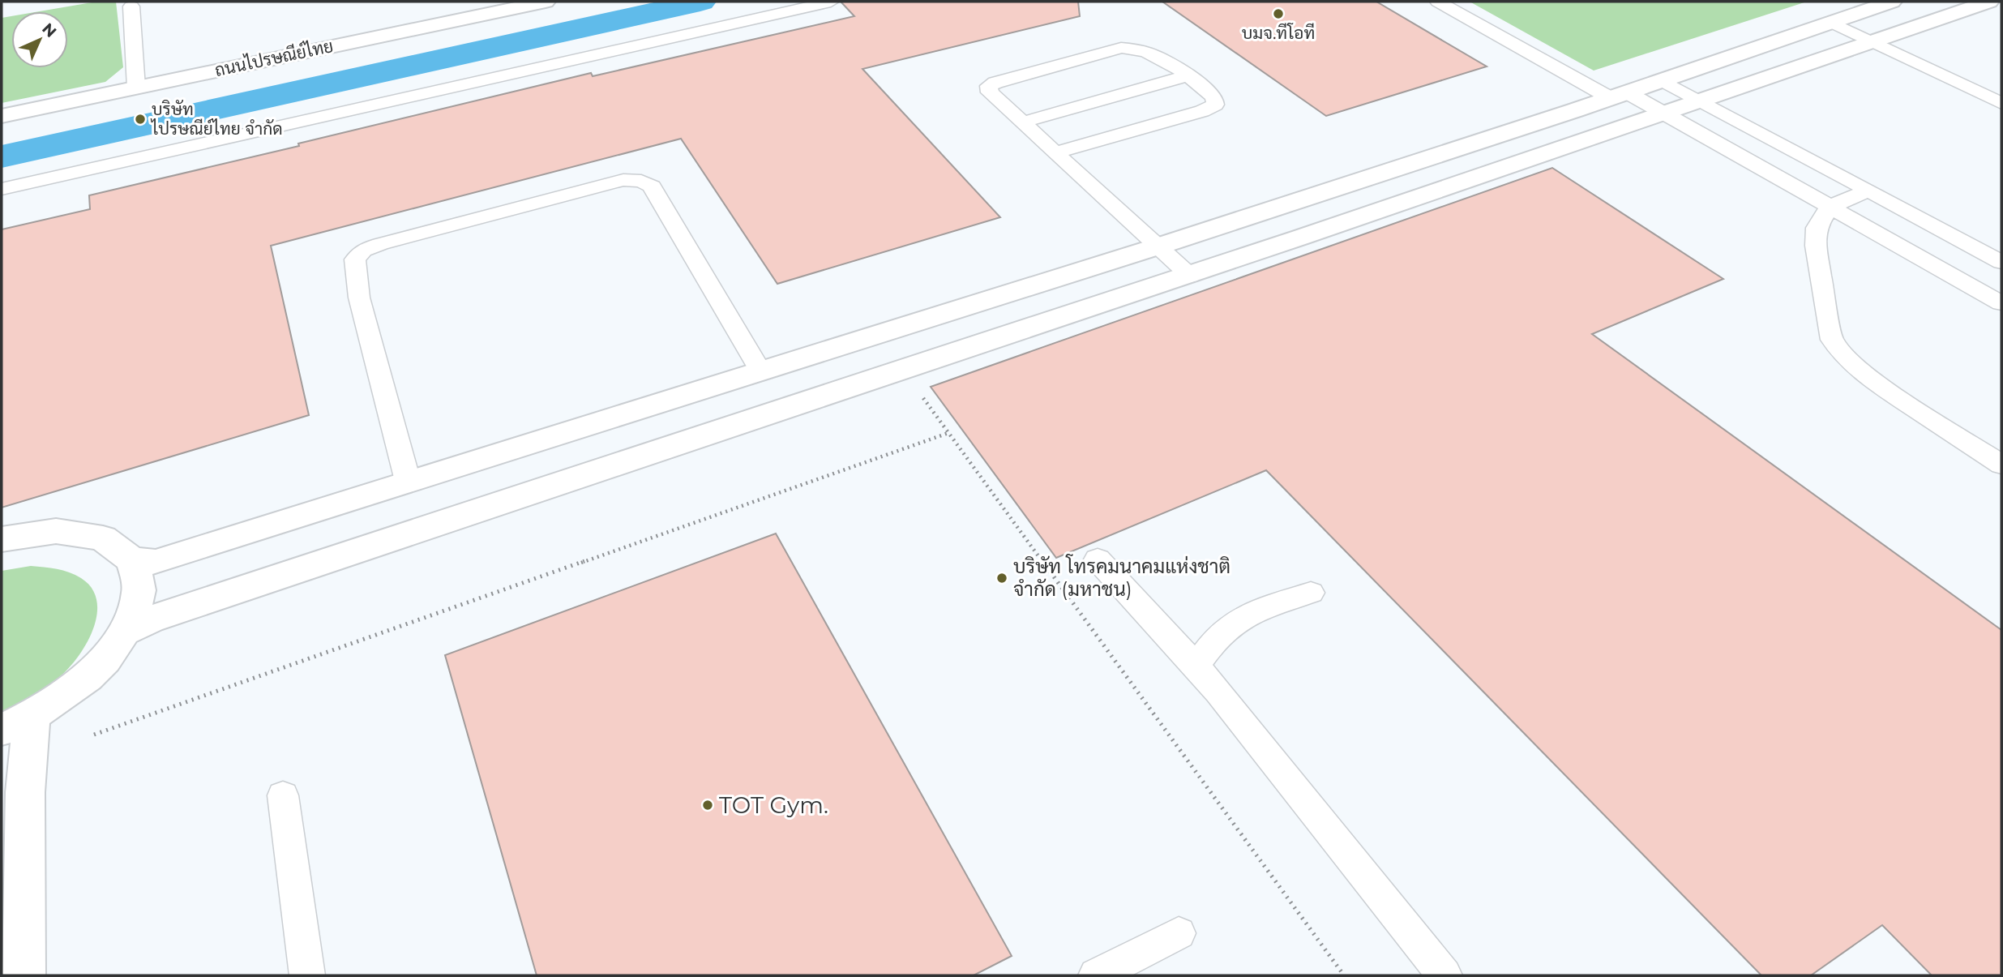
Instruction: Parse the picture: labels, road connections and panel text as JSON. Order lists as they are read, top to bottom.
{
  "streets": {
    "street": ["ถนนไปรษณีย์ไทย"]
  },
  "places": [
    "บมจ.ทีโอที",
    "บริษัท ไปรษณีย์ไทย จำกัด",
    "บริษัท โทรคมนาคมแห่งชาติ จำกัด (มหาชน)",
    "TOT Gym."
  ],
  "north": "top right"
}
